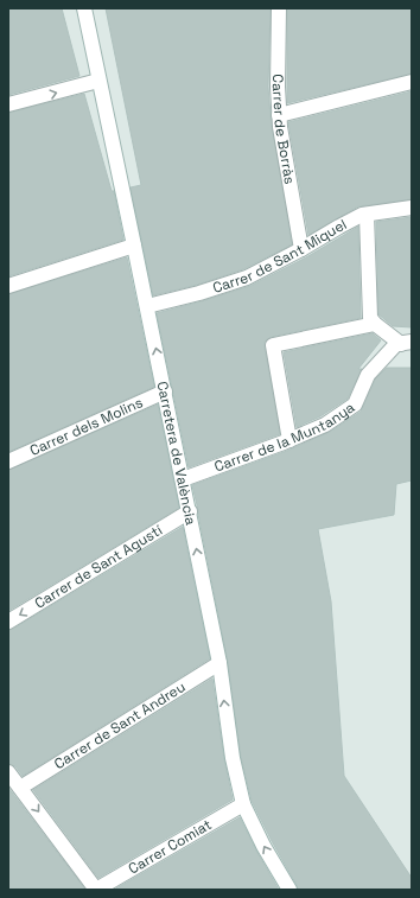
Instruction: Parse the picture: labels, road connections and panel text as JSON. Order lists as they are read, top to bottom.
{
  "streets": {
    "street": [
      "Carrer de Borràs",
      "Carrer de Sant Miquel",
      "Carrer dels Molins",
      "Carrer de la Muntanya",
      "Carretera de València",
      "Carrer de Sant Agustí",
      "Carrer de Sant Andreu",
      "Carrer Comiat"
    ]
  },
  "crossings": [
    ["Carrer de Borràs", "Carrer de Sant Miquel"],
    ["Carrer de Sant Miquel", "Carretera de València"],
    ["Carrer dels Molins", "Carretera de València"],
    ["Carrer de la Muntanya", "Carretera de València"],
    ["Carretera de València", "Carrer de Sant Agustí"],
    ["Carretera de València", "Carrer de Sant Andreu"],
    ["Carretera de València", "Carrer Comiat"]
  ],
  "one_way": ["Carretera de València", "Carrer de Sant Agustí"]
}
